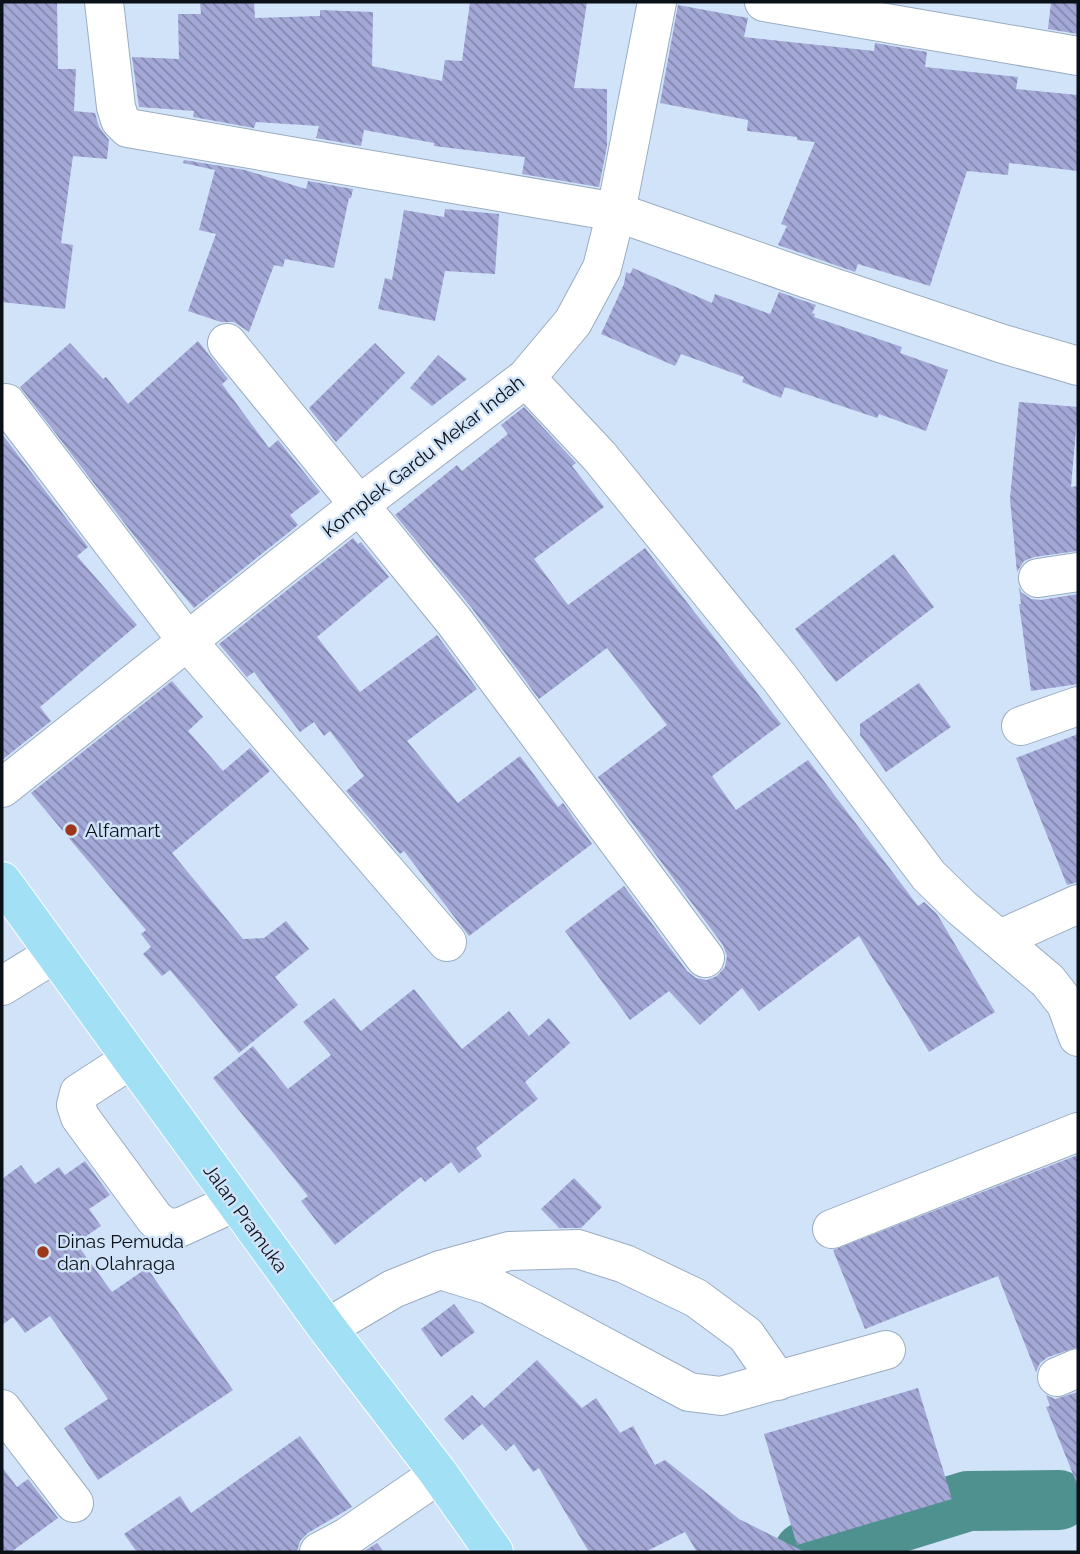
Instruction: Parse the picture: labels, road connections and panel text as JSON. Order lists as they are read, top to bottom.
{
  "streets": {
    "main road": ["Jalan Pramuka"],
    "street": ["Komplek Gardu Mekar Indah"]
  },
  "places": ["Alfamart", "Dinas Pemuda dan Olahraga"]
}
